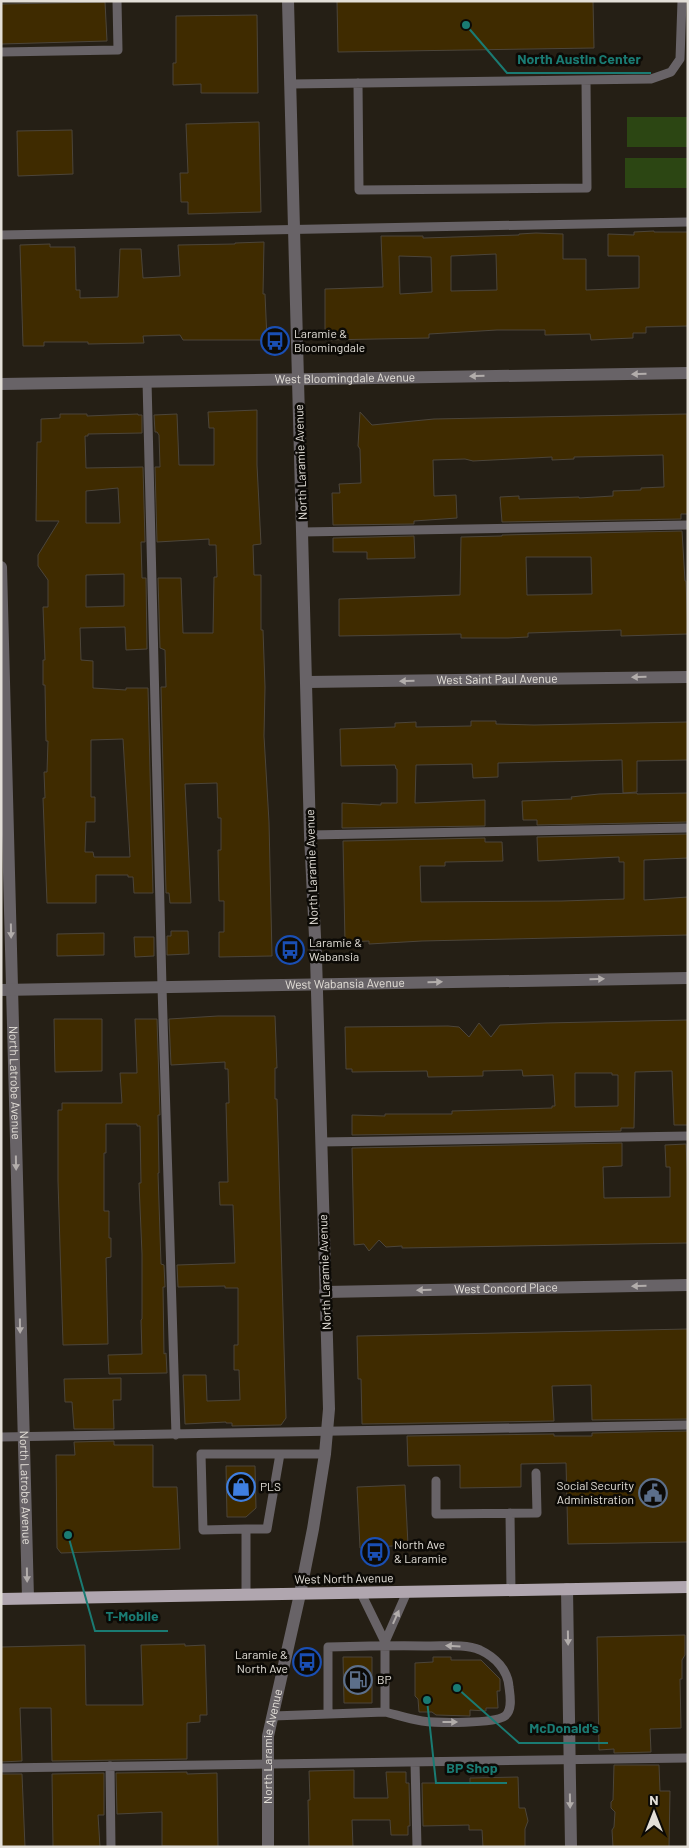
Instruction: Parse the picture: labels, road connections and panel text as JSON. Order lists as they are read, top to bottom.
{
  "streets": {
    "main road": ["West North Avenue"],
    "street": [
      "West Bloomingdale Avenue",
      "North Laramie Avenue",
      "West Saint Paul Avenue",
      "West Wabansia Avenue",
      "North Latrobe Avenue",
      "West Concord Place"
    ]
  },
  "crossings": [
    ["West Bloomingdale Avenue", "North Laramie Avenue"],
    ["North Laramie Avenue", "West Saint Paul Avenue"],
    ["North Laramie Avenue", "West Wabansia Avenue"],
    ["North Laramie Avenue", "West Concord Place"],
    ["North Laramie Avenue", "West North Avenue"],
    ["West Wabansia Avenue", "North Latrobe Avenue"],
    ["North Latrobe Avenue", "West North Avenue"]
  ],
  "one_way": [
    "West Bloomingdale Avenue",
    "West Saint Paul Avenue",
    "West Wabansia Avenue",
    "North Latrobe Avenue",
    "West Concord Place"
  ],
  "places": {
    "other": [
      "North Austin Center",
      "T-Mobile",
      "McDonald's",
      "BP Shop"
    ],
    "bus stop": [
      "Laramie & Bloomingdale",
      "Laramie & Wabansia",
      "North Ave & Laramie",
      "Laramie & North Ave"
    ],
    "shop": ["PLS"],
    "public building": ["Social Security Administration"],
    "fuel station": ["BP"]
  },
  "north": "top"
}
